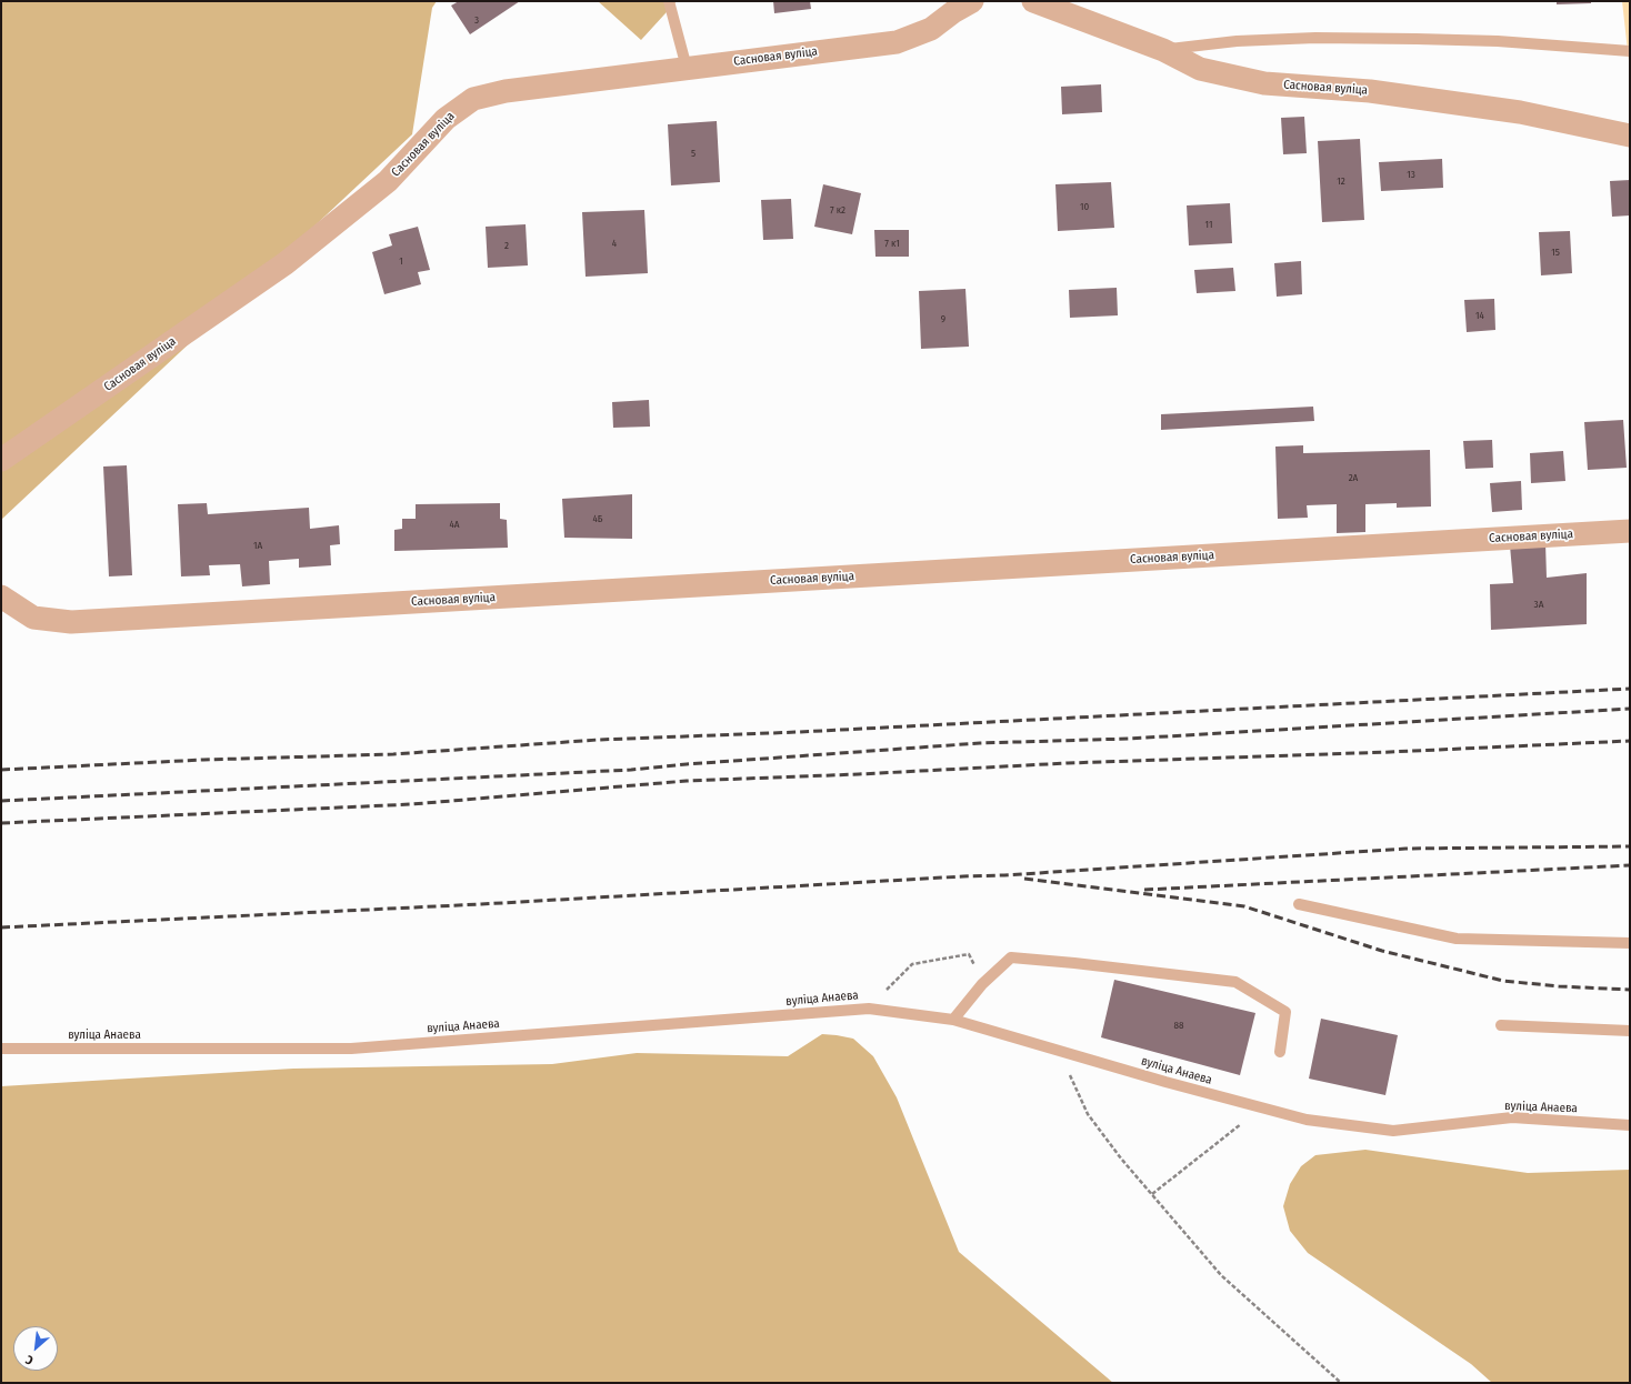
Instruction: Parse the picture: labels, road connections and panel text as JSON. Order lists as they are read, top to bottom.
{
  "streets": {
    "street": ["Сасновая вуліца"],
    "lane": ["вуліца Анаева"]
  },
  "house_numbers": [
    "3",
    "5",
    "13",
    "12",
    "10",
    "7 к2",
    "11",
    "4",
    "7 к1",
    "2",
    "15",
    "1",
    "14",
    "9",
    "2А",
    "4Б",
    "4А",
    "1А",
    "3А",
    "88"
  ],
  "north": "bottom left"
}
